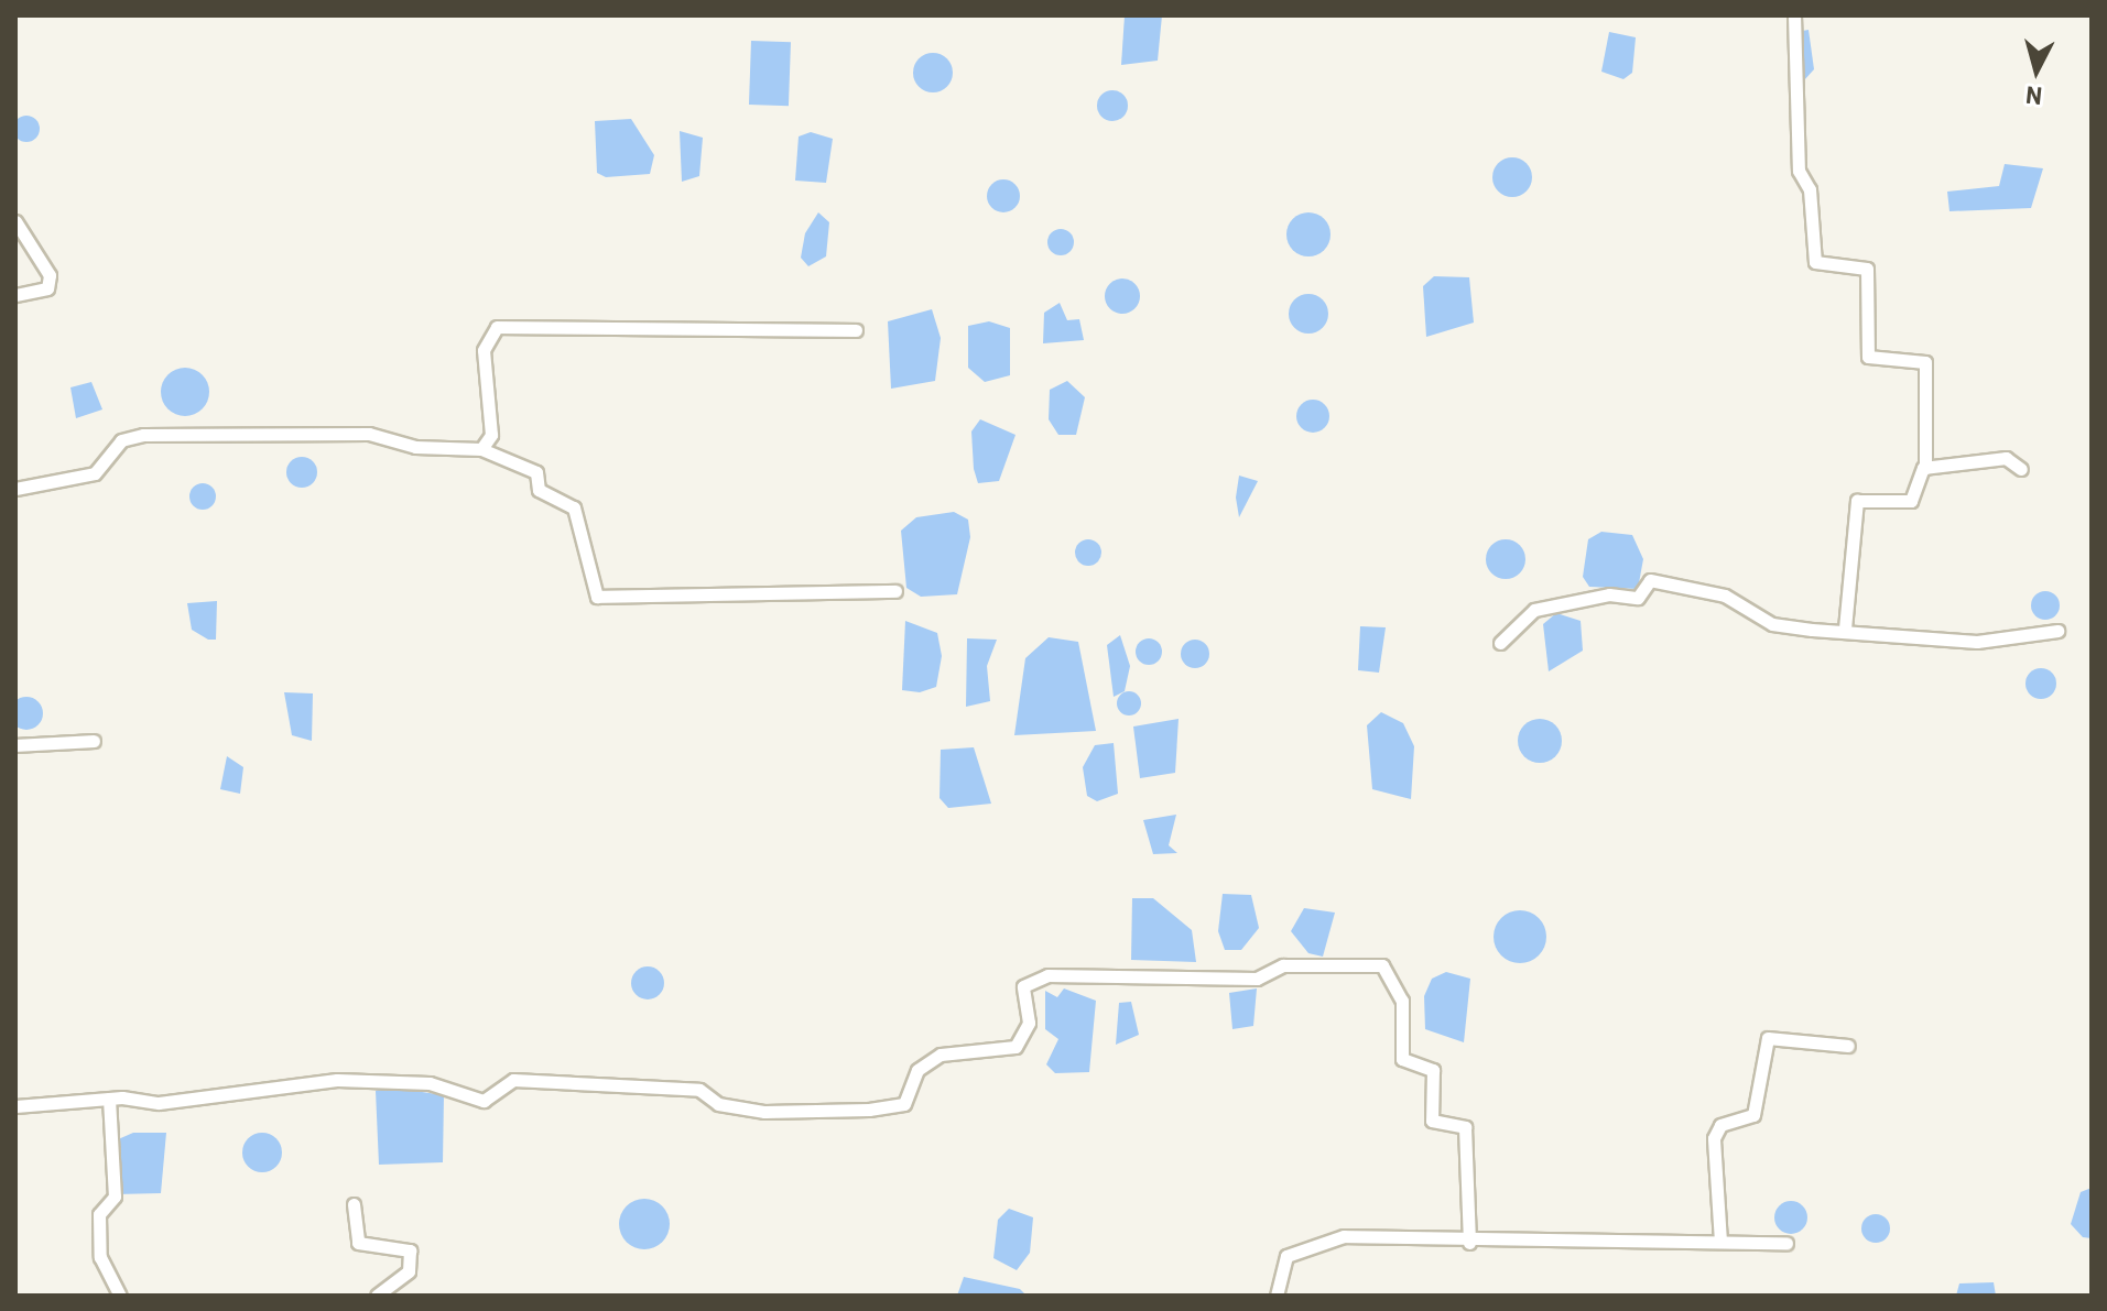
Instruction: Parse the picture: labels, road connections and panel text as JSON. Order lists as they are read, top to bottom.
{
  "north": "bottom"
}
